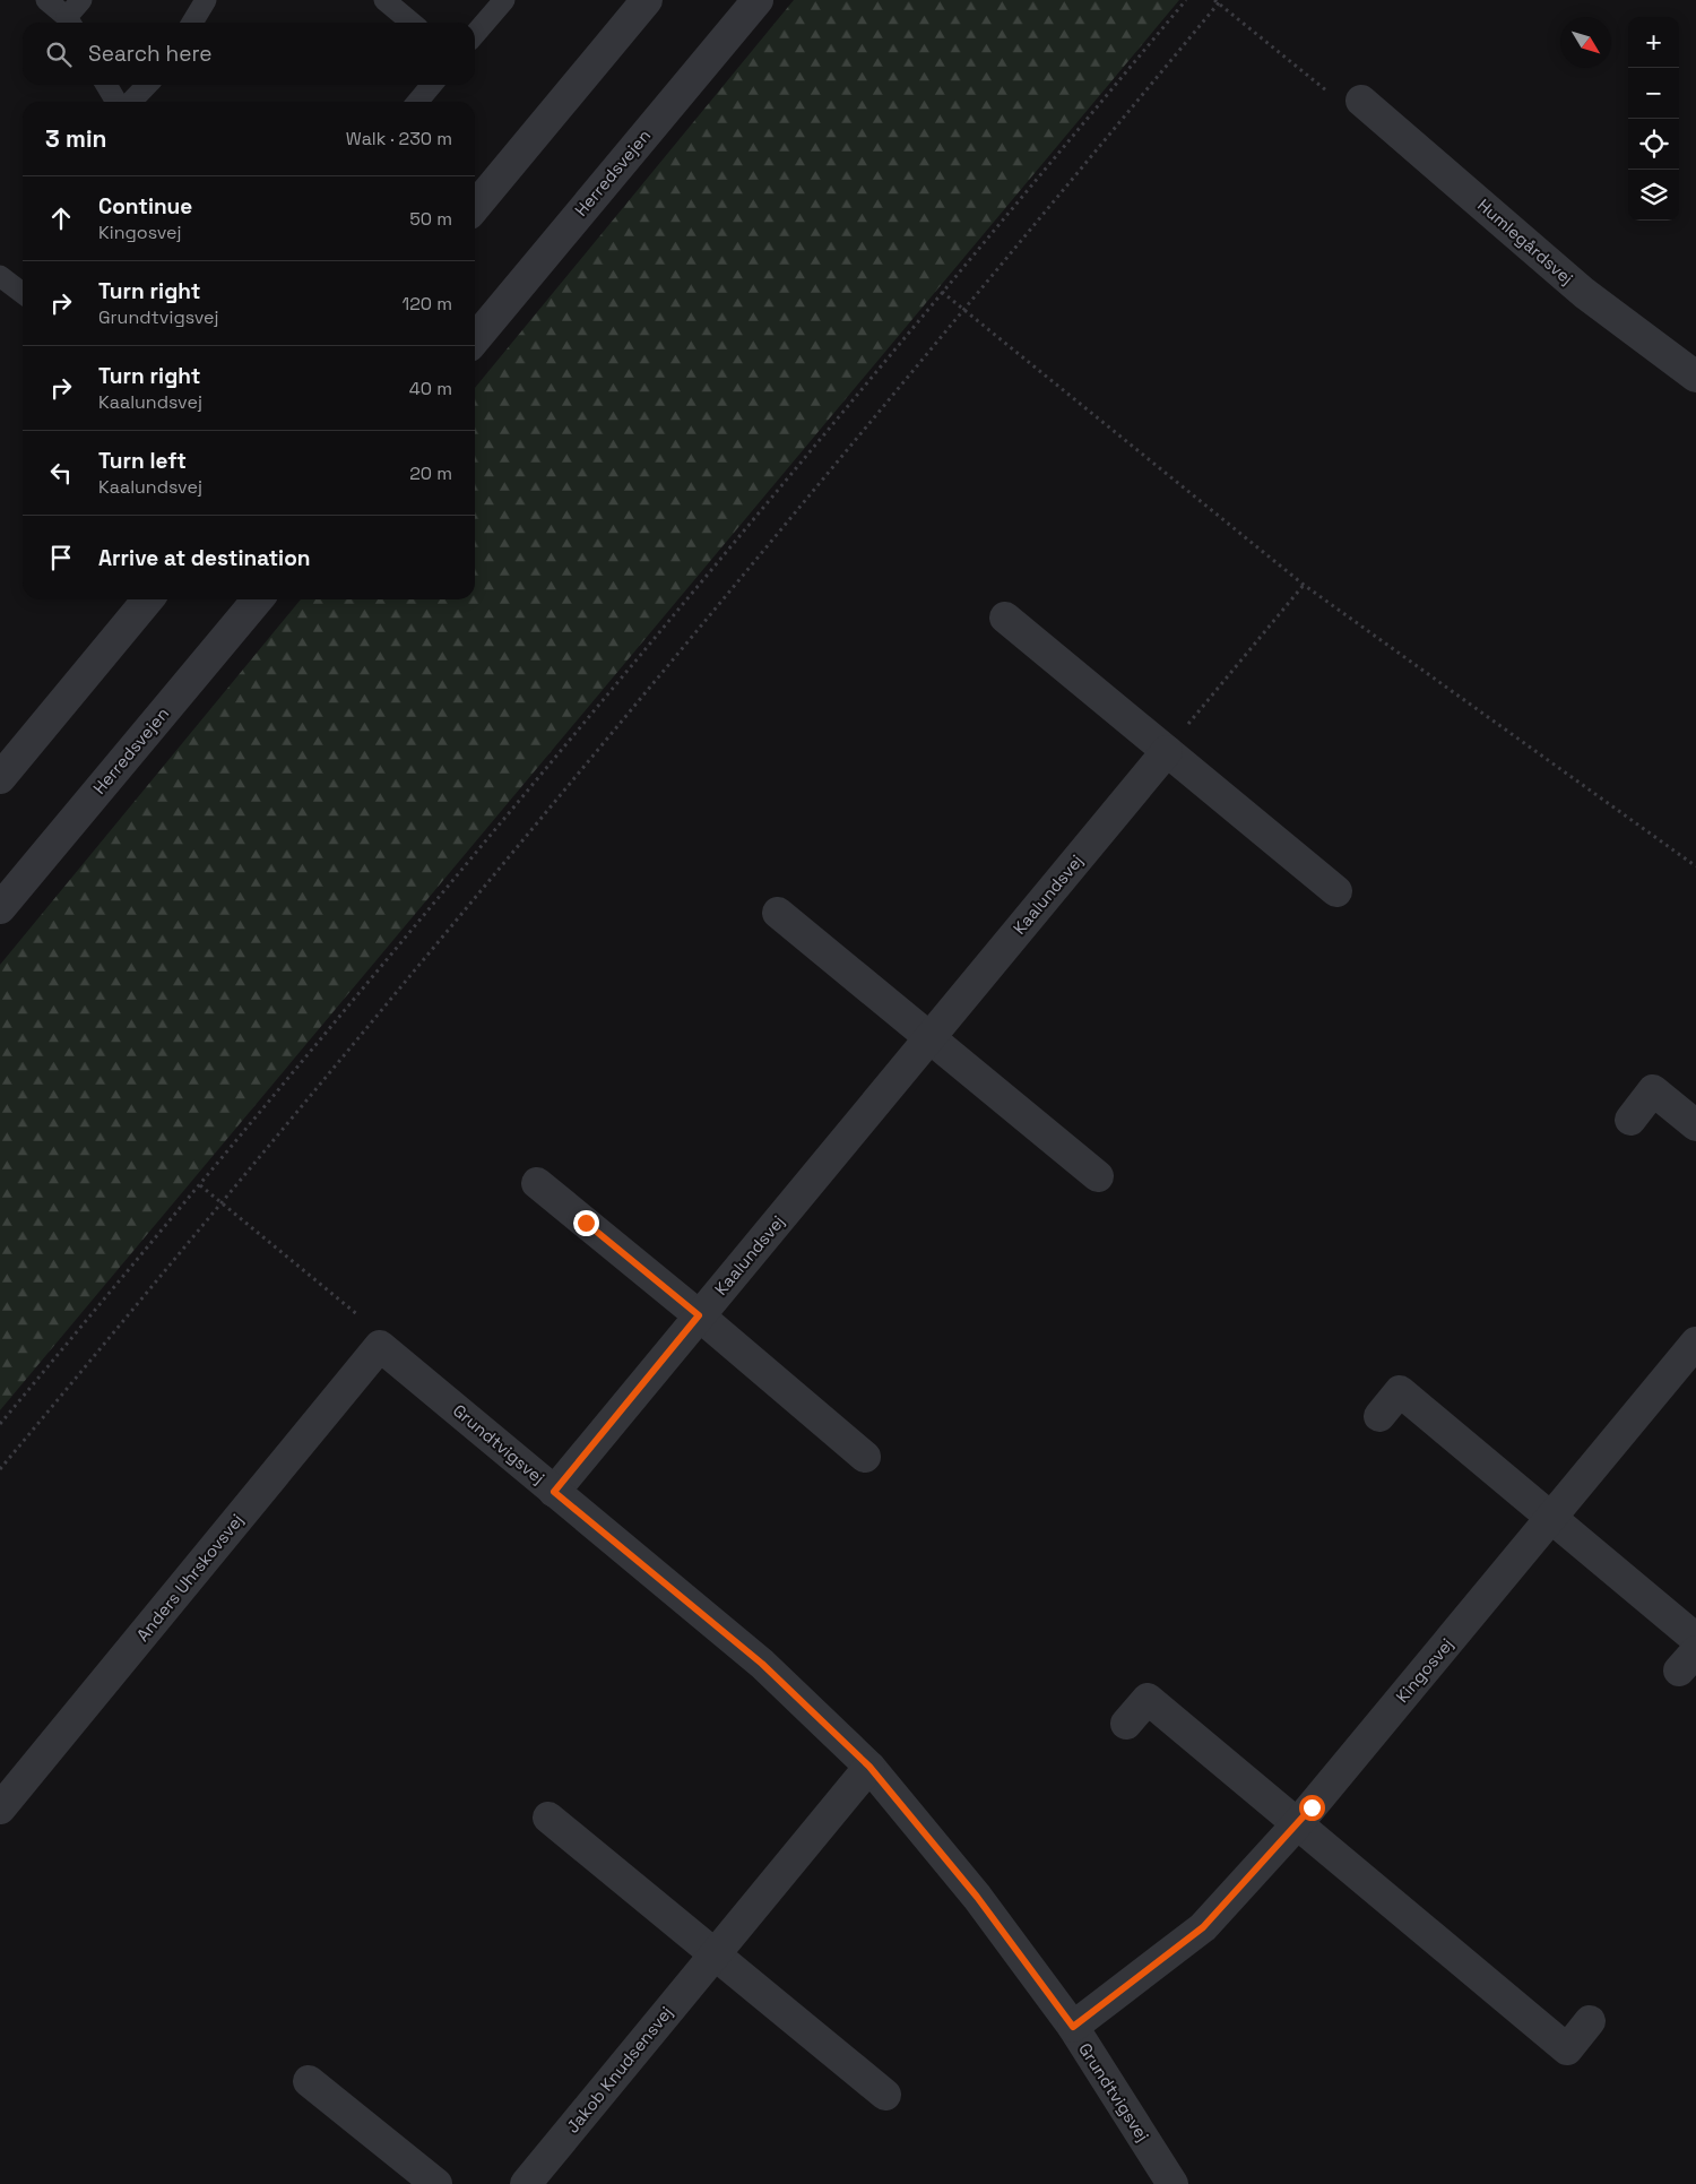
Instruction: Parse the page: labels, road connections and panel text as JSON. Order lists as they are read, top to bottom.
{
  "streets": {
    "street": [
      "Herredsvejen",
      "Humlegårdsvej",
      "Kaalundsvej",
      "Grundtvigsvej",
      "Anders Uhrskovsvej",
      "Kingosvej",
      "Jakob Knudsensvej"
    ]
  },
  "crossings": [
    ["Kaalundsvej", "Grundtvigsvej"],
    ["Grundtvigsvej", "Anders Uhrskovsvej"],
    ["Grundtvigsvej", "Kingosvej"],
    ["Grundtvigsvej", "Jakob Knudsensvej"]
  ],
  "north": "bottom right",
  "page": {
    "map_buttons": ["+", "−"],
    "search": "Search here",
    "heading": ["3 min", "Walk · 230 m"],
    "list": [
      ["Continue", "Kingosvej", "50 m"],
      ["Turn right", "Grundtvigsvej", "120 m"],
      ["Turn right", "Kaalundsvej", "40 m"],
      ["Turn left", "Kaalundsvej", "20 m"],
      "Arrive at destination"
    ]
  }
}
